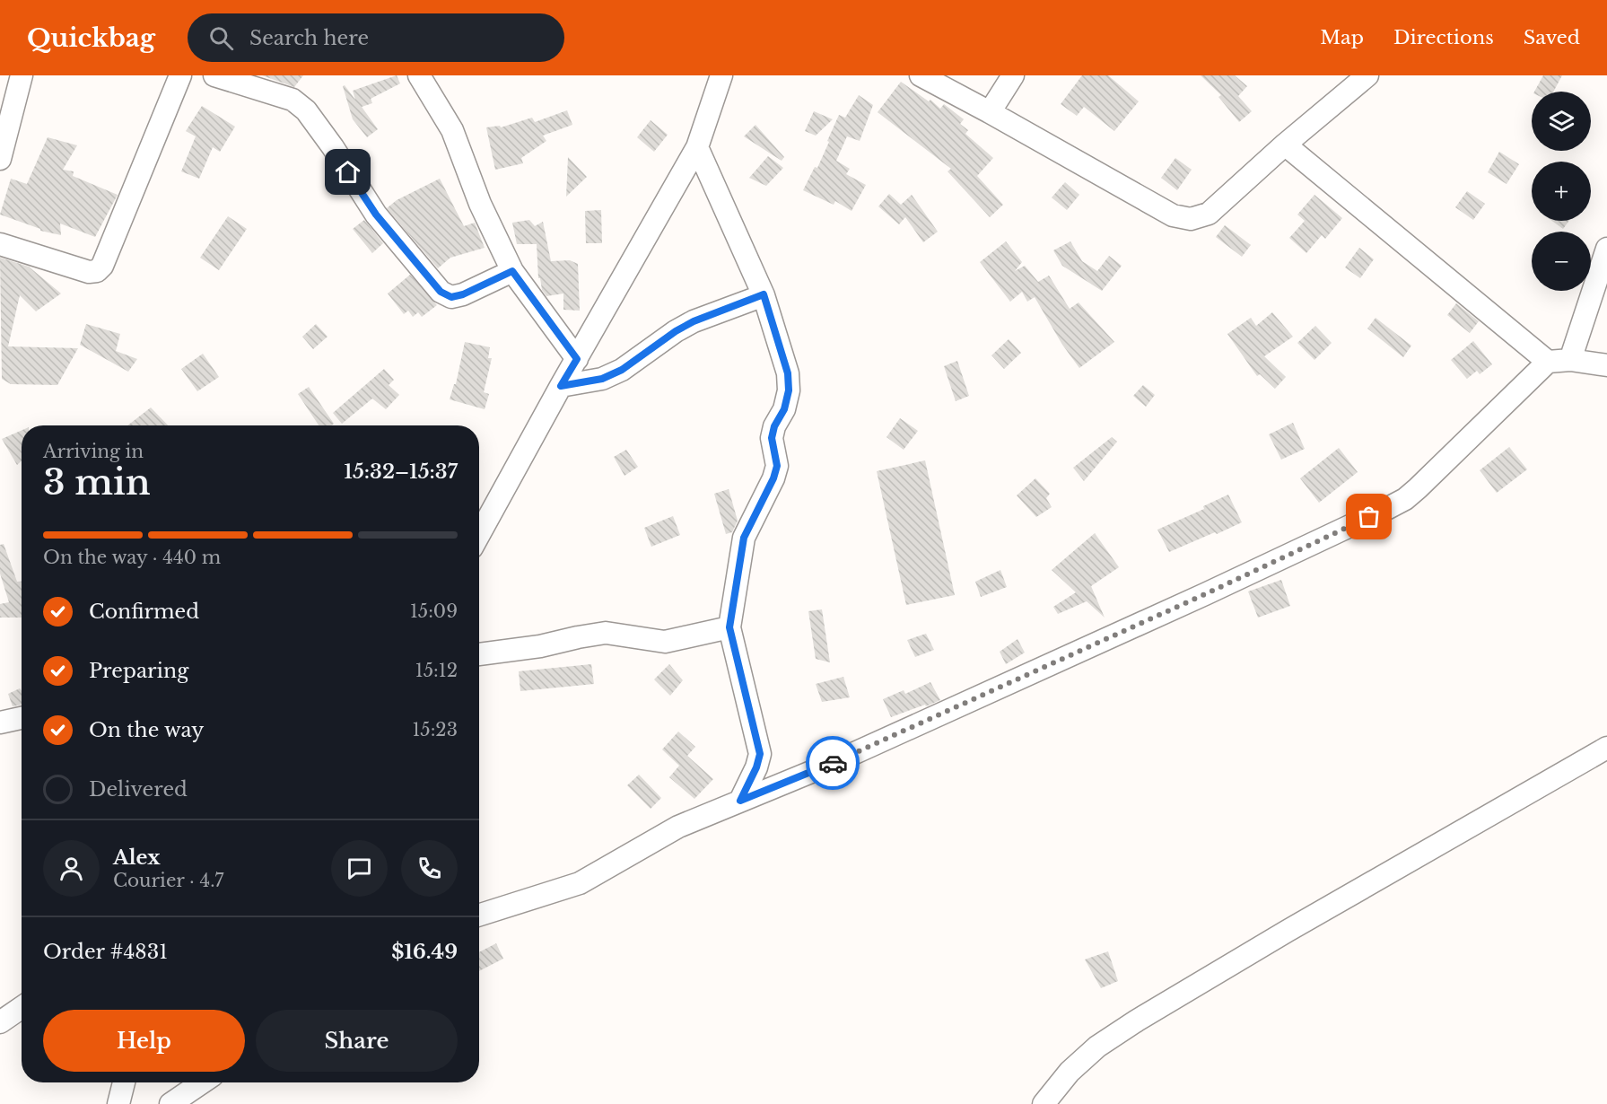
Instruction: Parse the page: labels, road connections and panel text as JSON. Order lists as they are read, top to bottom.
{
  "page": {
    "header": "Quickbag",
    "search": "Search here",
    "nav": ["Map", "Directions", "Saved"],
    "map_buttons": ["+", "−"],
    "heading": ["3 min", "Arriving in", "15:32–15:37"],
    "panel": [
      "Alex",
      "Courier · 4.7",
      "Order #4831",
      "$16.49"
    ],
    "bar": "On the way · 440 m",
    "list": [
      ["Confirmed", "15:09"],
      ["Preparing", "15:12"],
      ["On the way", "15:23"],
      "Delivered"
    ],
    "buttons": ["Help", "Share"]
  }
}
